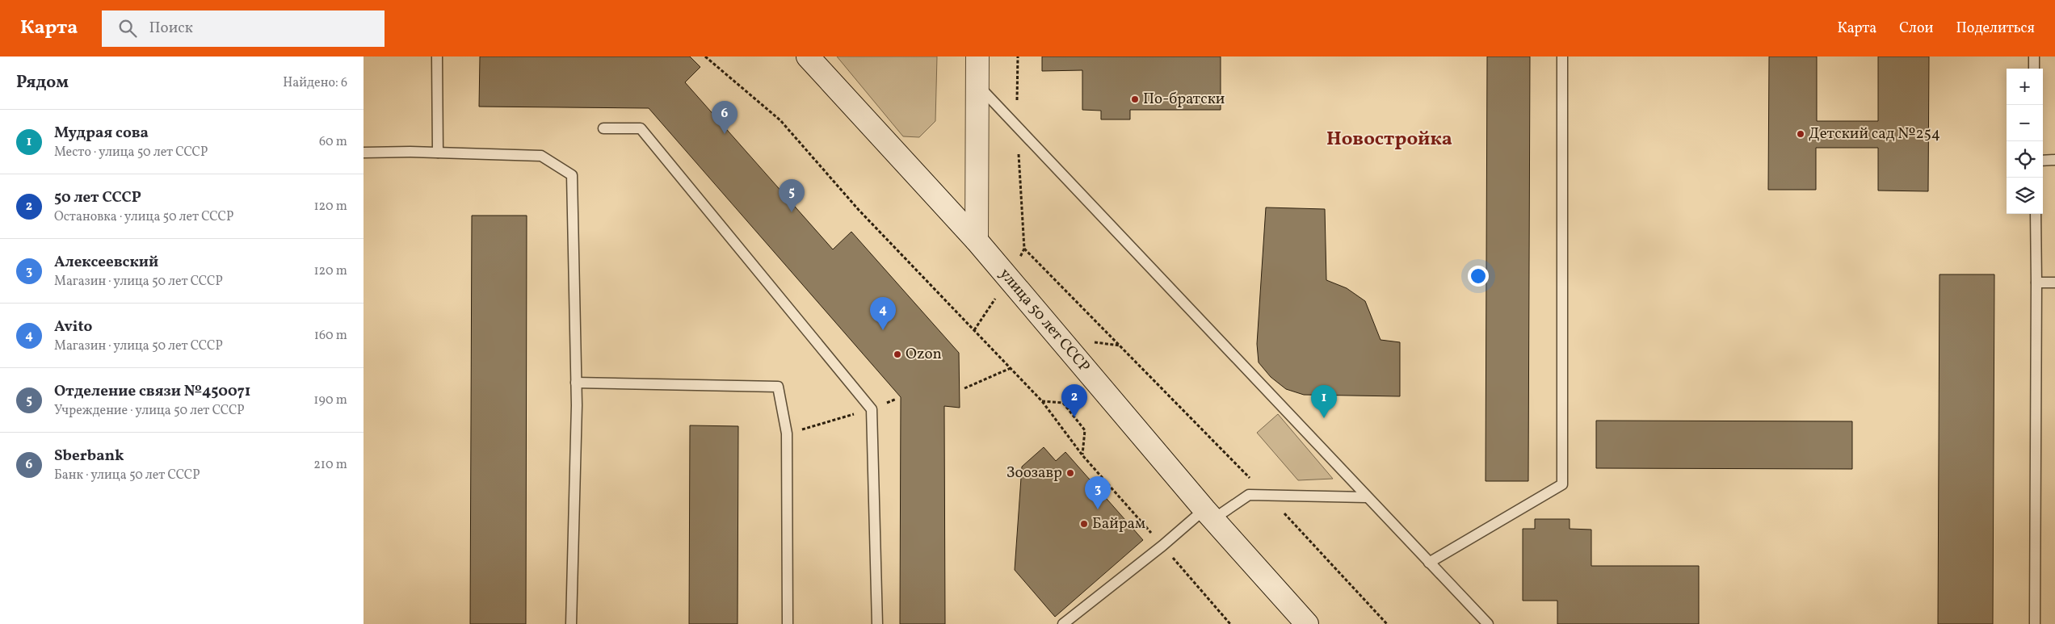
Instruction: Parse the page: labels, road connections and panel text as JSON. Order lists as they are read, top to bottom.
{
  "streets": {
    "main road": ["улица 50 лет СССР"]
  },
  "districts": ["Новостройка"],
  "places": [
    "По-братски",
    "Детский сад №254",
    "Ozon",
    "Зоозавр",
    "Байрам"
  ],
  "page": {
    "header": "Карта",
    "search": "Поиск",
    "nav": ["Карта", "Слои", "Поделиться"],
    "heading": ["Рядом", "Найдено: 6"],
    "map_buttons": ["+", "−"],
    "pins": [
      "6",
      "5",
      "4",
      "2",
      "1",
      "3"
    ],
    "list": [
      {
        "mark": "1",
        "name": "Мудрая сова",
        "note": "Место · улица 50 лет СССР",
        "value": "60 m"
      },
      {
        "mark": "2",
        "name": "50 лет СССР",
        "note": "Остановка · улица 50 лет СССР",
        "value": "120 m"
      },
      {
        "mark": "3",
        "name": "Алексеевский",
        "note": "Магазин · улица 50 лет СССР",
        "value": "120 m"
      },
      {
        "mark": "4",
        "name": "Avito",
        "note": "Магазин · улица 50 лет СССР",
        "value": "160 m"
      },
      {
        "mark": "5",
        "name": "Отделение связи №450071",
        "note": "Учреждение · улица 50 лет СССР",
        "value": "190 m"
      },
      {
        "mark": "6",
        "name": "Sberbank",
        "note": "Банк · улица 50 лет СССР",
        "value": "210 m"
      }
    ]
  }
}
